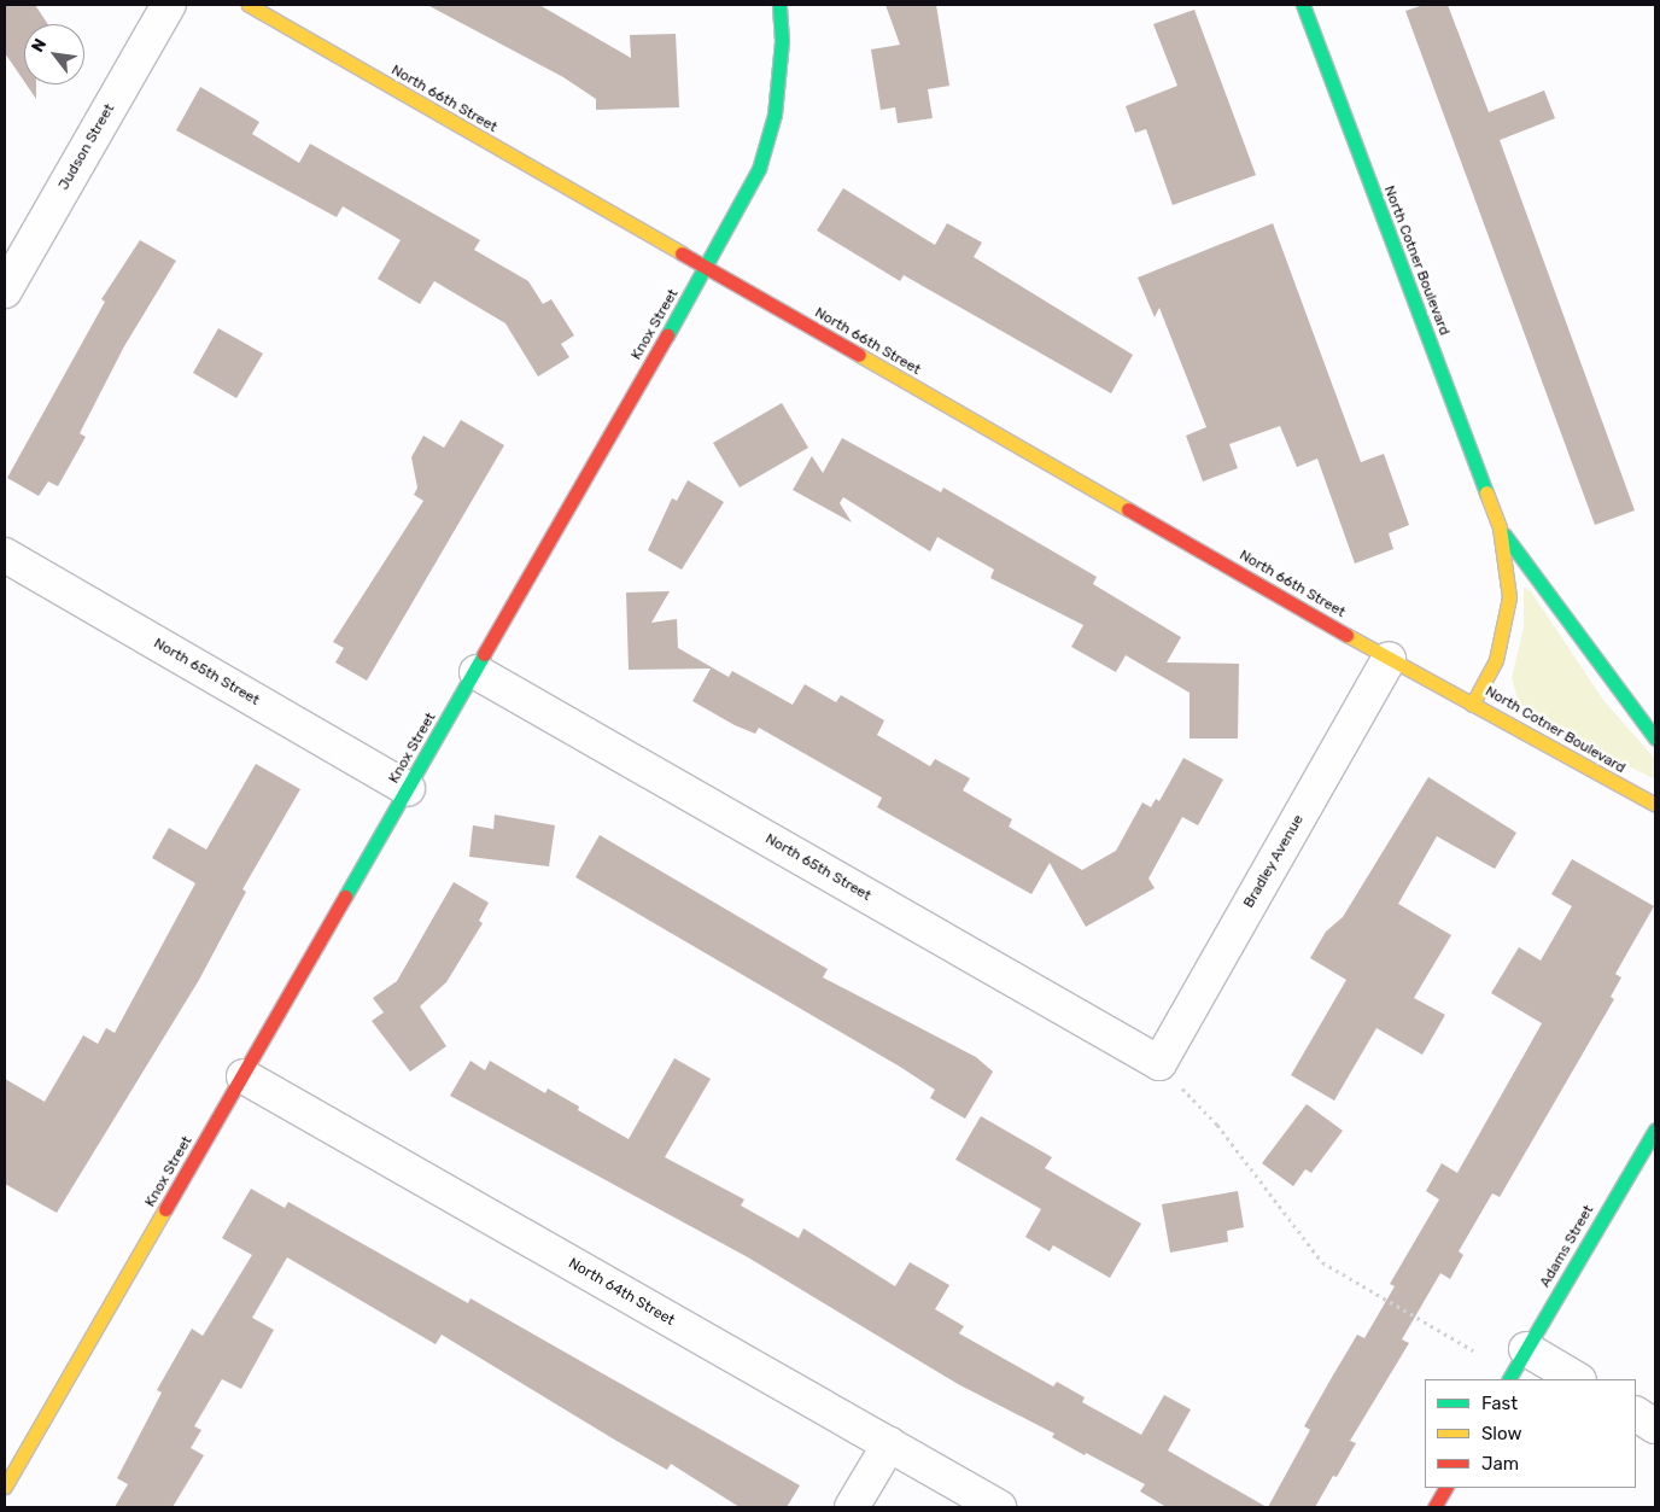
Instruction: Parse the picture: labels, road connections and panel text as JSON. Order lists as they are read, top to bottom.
{
  "streets": {
    "street": [
      "North 66th Street",
      "Judson Street",
      "North Cotner Boulevard",
      "Knox Street",
      "North 65th Street",
      "Bradley Avenue",
      "Adams Street",
      "North 64th Street"
    ]
  },
  "crossings": [
    ["North 66th Street", "North Cotner Boulevard"],
    ["North 66th Street", "Knox Street"],
    ["North 66th Street", "Bradley Avenue"],
    ["Knox Street", "North 65th Street"],
    ["Knox Street", "North 64th Street"],
    ["North 65th Street", "Bradley Avenue"]
  ],
  "legend": ["Fast", "Slow", "Jam"],
  "north": "top left"
}
